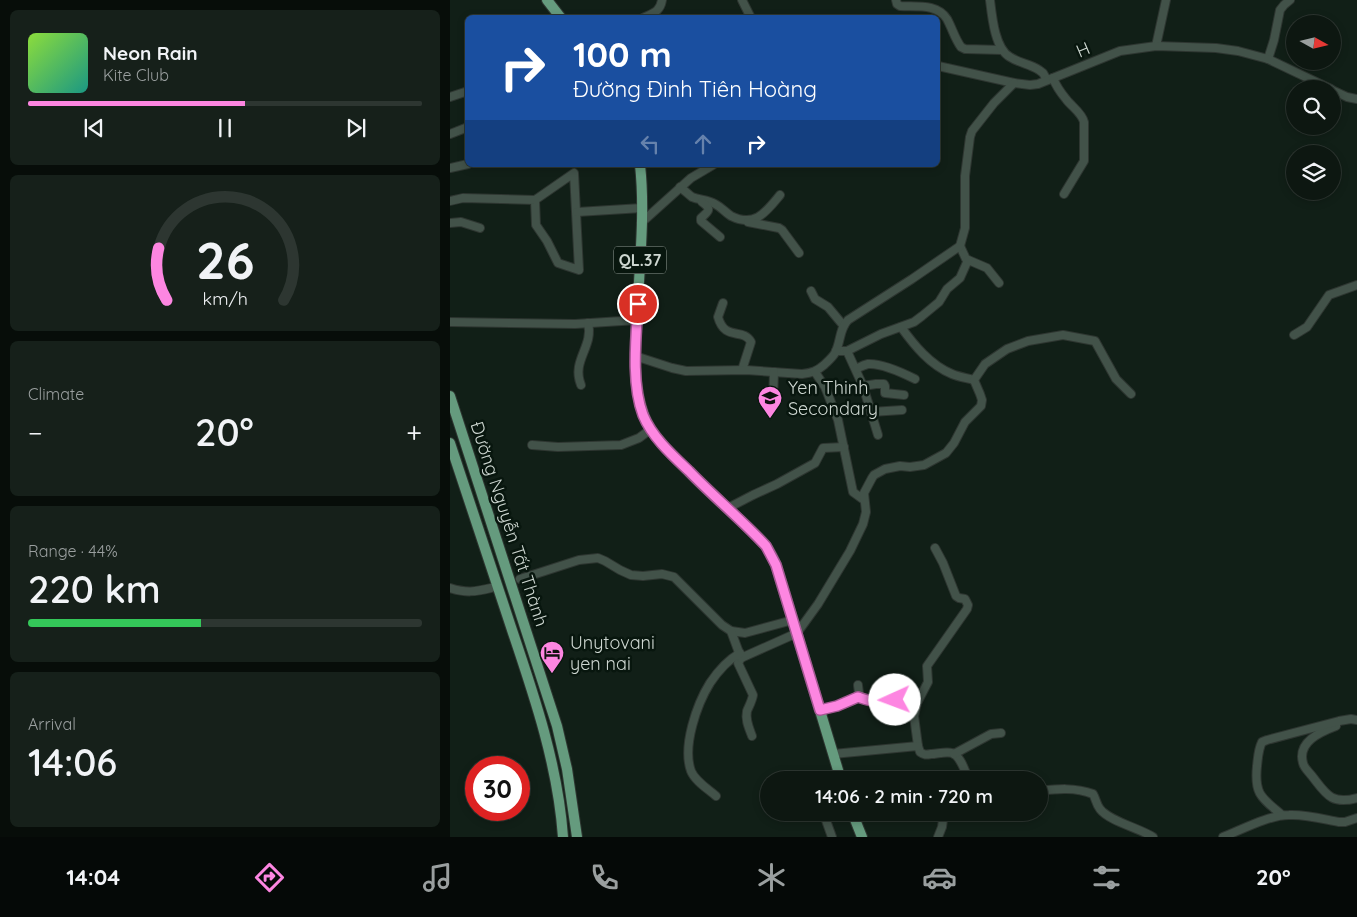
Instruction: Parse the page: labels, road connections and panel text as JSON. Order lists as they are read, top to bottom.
{
  "streets": {
    "main road": ["QL.37", "Đường Nguyễn Tất Thành"],
    "street": ["H"]
  },
  "places": {
    "school or university": ["Yen Thinh Secondary"],
    "hotel": ["Unytovani yen nai"]
  },
  "north": "right",
  "page": {
    "turn": ["100 m", "Đường Đinh Tiên Hoàng"],
    "song": ["Neon Rain", "Kite Club"],
    "tile": [
      "Climate",
      ["Range · 44%", "220 km"],
      ["Arrival", "14:06"]
    ],
    "heat": ["−", "20°", "+"],
    "limit": "30",
    "trip": "14:06 · 2 min · 720 m",
    "tabs": ["14:04", "20°"],
    "gauge": ["26", "km/h"]
  }
}
